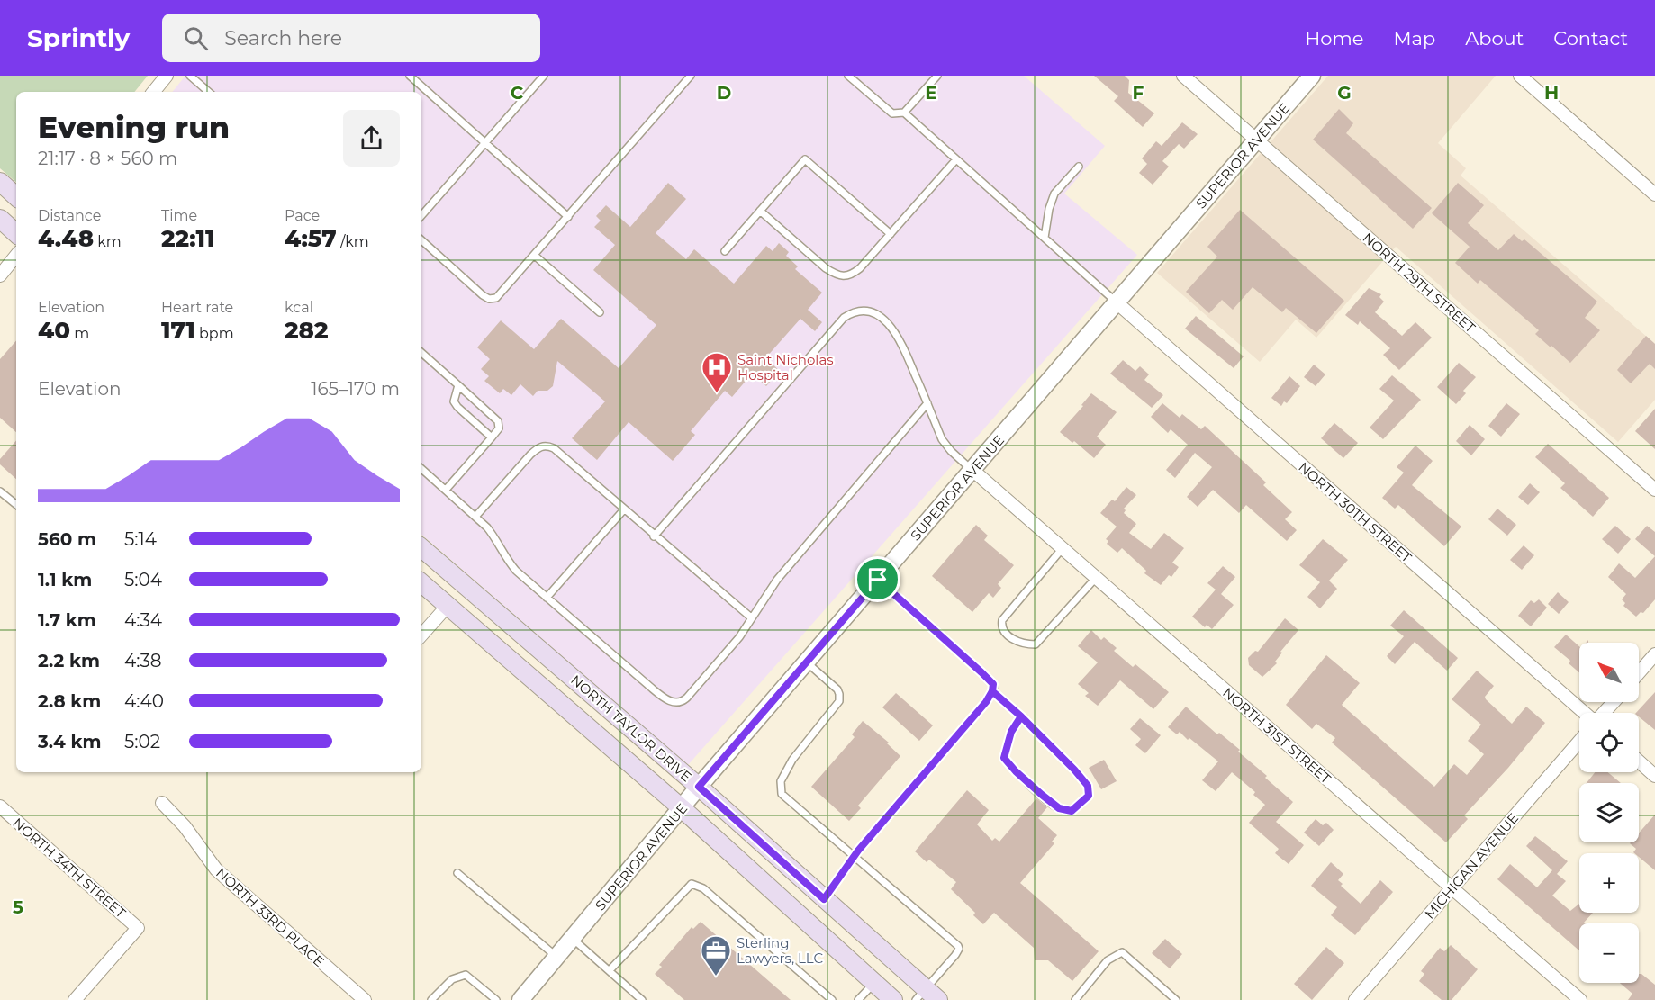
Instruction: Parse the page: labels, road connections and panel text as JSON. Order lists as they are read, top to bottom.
{
  "streets": {
    "main road": ["NORTH TAYLOR DRIVE"],
    "street": [
      "SUPERIOR AVENUE",
      "NORTH 29TH STREET",
      "NORTH 30TH STREET",
      "NORTH 31ST STREET",
      "MICHIGAN AVENUE",
      "NORTH 34TH STREET",
      "NORTH 33RD PLACE"
    ]
  },
  "crossings": [
    ["SUPERIOR AVENUE", "NORTH 29TH STREET"],
    ["SUPERIOR AVENUE", "NORTH 30TH STREET"],
    ["SUPERIOR AVENUE", "NORTH TAYLOR DRIVE"],
    ["SUPERIOR AVENUE", "NORTH 31ST STREET"],
    ["NORTH 31ST STREET", "MICHIGAN AVENUE"]
  ],
  "places": {
    "hospital": ["Saint Nicholas Hospital"],
    "office": ["Sterling Lawyers, LLC"]
  },
  "north": "top left",
  "page": {
    "header": "Sprintly",
    "search": "Search here",
    "nav": [
      "Home",
      "Map",
      "About",
      "Contact"
    ],
    "heading": ["Evening run", "21:17 · 8 × 560 m"],
    "stats": [
      ["Distance", "4.48 km"],
      ["Time", "22:11"],
      ["Pace", "4:57 /km"],
      ["Elevation", "40 m"],
      ["Heart rate", "171 bpm"],
      ["kcal", "282"]
    ],
    "chart": ["Elevation", "165–170 m"],
    "list": [
      {
        "name": "560 m",
        "note": "5:14"
      },
      {
        "name": "1.1 km",
        "note": "5:04"
      },
      {
        "name": "1.7 km",
        "note": "4:34"
      },
      {
        "name": "2.2 km",
        "note": "4:38"
      },
      {
        "name": "2.8 km",
        "note": "4:40"
      },
      {
        "name": "3.4 km",
        "note": "5:02"
      }
    ],
    "map_buttons": ["+", "−"]
  },
  "grid": {
    "columns": [
      "C",
      "D",
      "E",
      "F",
      "G",
      "H"
    ],
    "rows": ["5"]
  }
}
